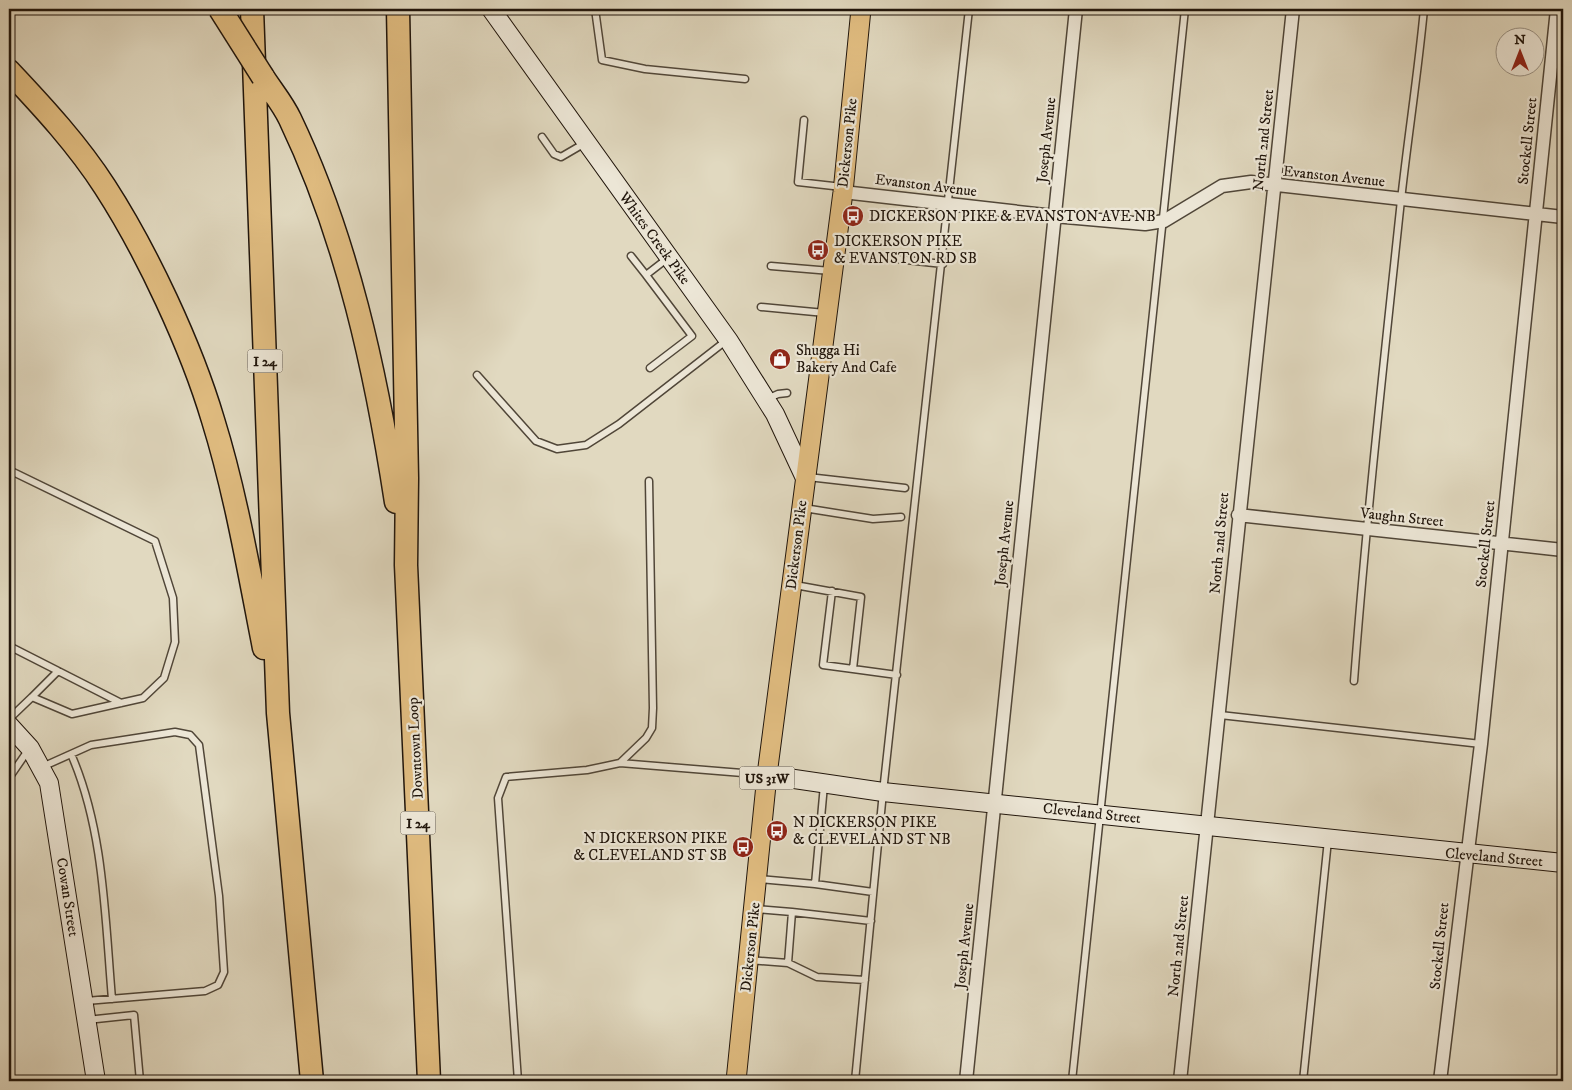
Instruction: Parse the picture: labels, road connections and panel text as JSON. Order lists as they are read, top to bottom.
{
  "streets": {
    "highway": ["I 24", "Downtown Loop"],
    "main road": ["Dickerson Pike", "US 31W"],
    "street": [
      "Joseph Avenue",
      "North 2nd Street",
      "Stockell Street",
      "Evanston Avenue",
      "Whites Creek Pike",
      "Vaughn Street",
      "Cleveland Street",
      "Cowan Street"
    ]
  },
  "crossings": [
    ["Joseph Avenue", "Evanston Avenue"],
    ["Joseph Avenue", "Cleveland Street"],
    ["North 2nd Street", "Evanston Avenue"],
    ["North 2nd Street", "Vaughn Street"],
    ["North 2nd Street", "Cleveland Street"],
    ["Stockell Street", "Evanston Avenue"],
    ["Stockell Street", "Vaughn Street"],
    ["Stockell Street", "Cleveland Street"],
    ["Dickerson Pike", "Evanston Avenue"],
    ["Dickerson Pike", "Whites Creek Pike"],
    ["Dickerson Pike", "Cleveland Street"],
    ["I 24", "Downtown Loop"]
  ],
  "places": {
    "bus stop": [
      "DICKERSON PIKE & EVANSTON AVE NB",
      "DICKERSON PIKE & EVANSTON RD SB",
      "N DICKERSON PIKE & CLEVELAND ST NB",
      "N DICKERSON PIKE & CLEVELAND ST SB"
    ],
    "shop": ["Shugga Hi Bakery And Cafe"]
  },
  "north": "top"
}
